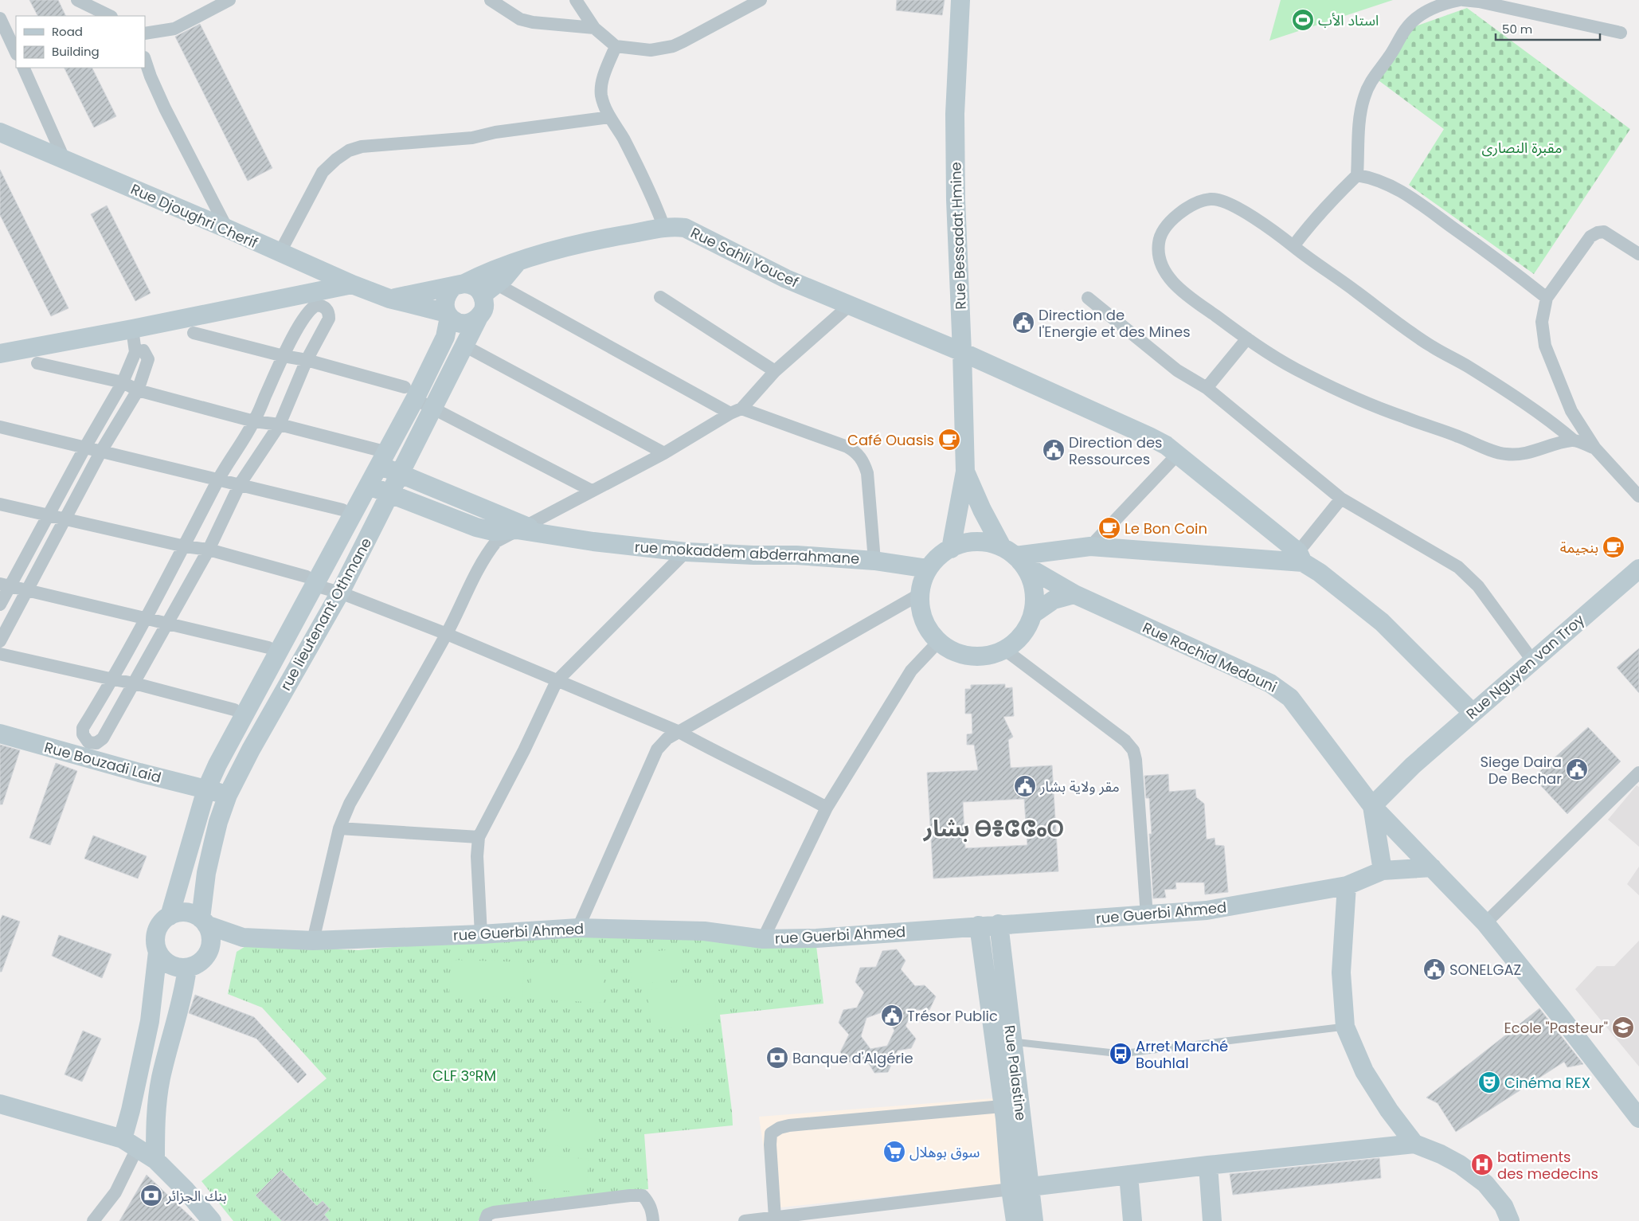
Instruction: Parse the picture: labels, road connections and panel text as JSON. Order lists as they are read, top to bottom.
{
  "streets": {
    "main road": [
      "Rue Djoughri Cherif",
      "Rue Bessadat Hmine",
      "Rue Sahli Youcef",
      "rue mokaddem abderrahmane",
      "rue lieutenant Othmane",
      "Rue Rachid Medouni",
      "Rue Nguyen van Troy",
      "Rue Bouzadi Laid",
      "rue Guerbi Ahmed",
      "Rue Palastine"
    ]
  },
  "crossings": [
    ["Rue Djoughri Cherif", "Rue Sahli Youcef"],
    ["Rue Djoughri Cherif", "rue lieutenant Othmane"],
    ["Rue Bessadat Hmine", "Rue Sahli Youcef"],
    ["Rue Bessadat Hmine", "rue mokaddem abderrahmane"],
    ["Rue Bessadat Hmine", "Rue Rachid Medouni"],
    ["Rue Sahli Youcef", "rue lieutenant Othmane"],
    ["Rue Sahli Youcef", "Rue Nguyen van Troy"],
    ["rue mokaddem abderrahmane", "rue lieutenant Othmane"],
    ["rue mokaddem abderrahmane", "Rue Rachid Medouni"],
    ["rue lieutenant Othmane", "Rue Bouzadi Laid"],
    ["Rue Rachid Medouni", "Rue Nguyen van Troy"],
    ["Rue Rachid Medouni", "rue Guerbi Ahmed"],
    ["rue Guerbi Ahmed", "Rue Palastine"]
  ],
  "districts": ["بشار ⴱⴻⵛⵛⴰⵔ"],
  "parks": ["مقبرة النصارى", "CLF 3°RM"],
  "places": {
    "sports": ["استاد الأب"],
    "public building": [
      "Direction de l'Energie et des Mines",
      "Direction des Ressources",
      "Siege Daira De Bechar",
      "مقر ولاية بشار",
      "SONELGAZ",
      "Trésor Public"
    ],
    "cafe": ["Café Ouasis", "Le Bon Coin", "بنجيمة"],
    "school or university": ["Ecole \"Pasteur\""],
    "bus stop": ["Arret Marché Bouhlal"],
    "bank": ["Banque d'Algérie", "بنك الجزائر"],
    "theatre": ["Cinéma REX"],
    "supermarket": ["سوق بوهلال"],
    "hospital": ["batiments des medecins"]
  },
  "legend": ["Road", "Building"],
  "scale_bar": "50 m"
}
